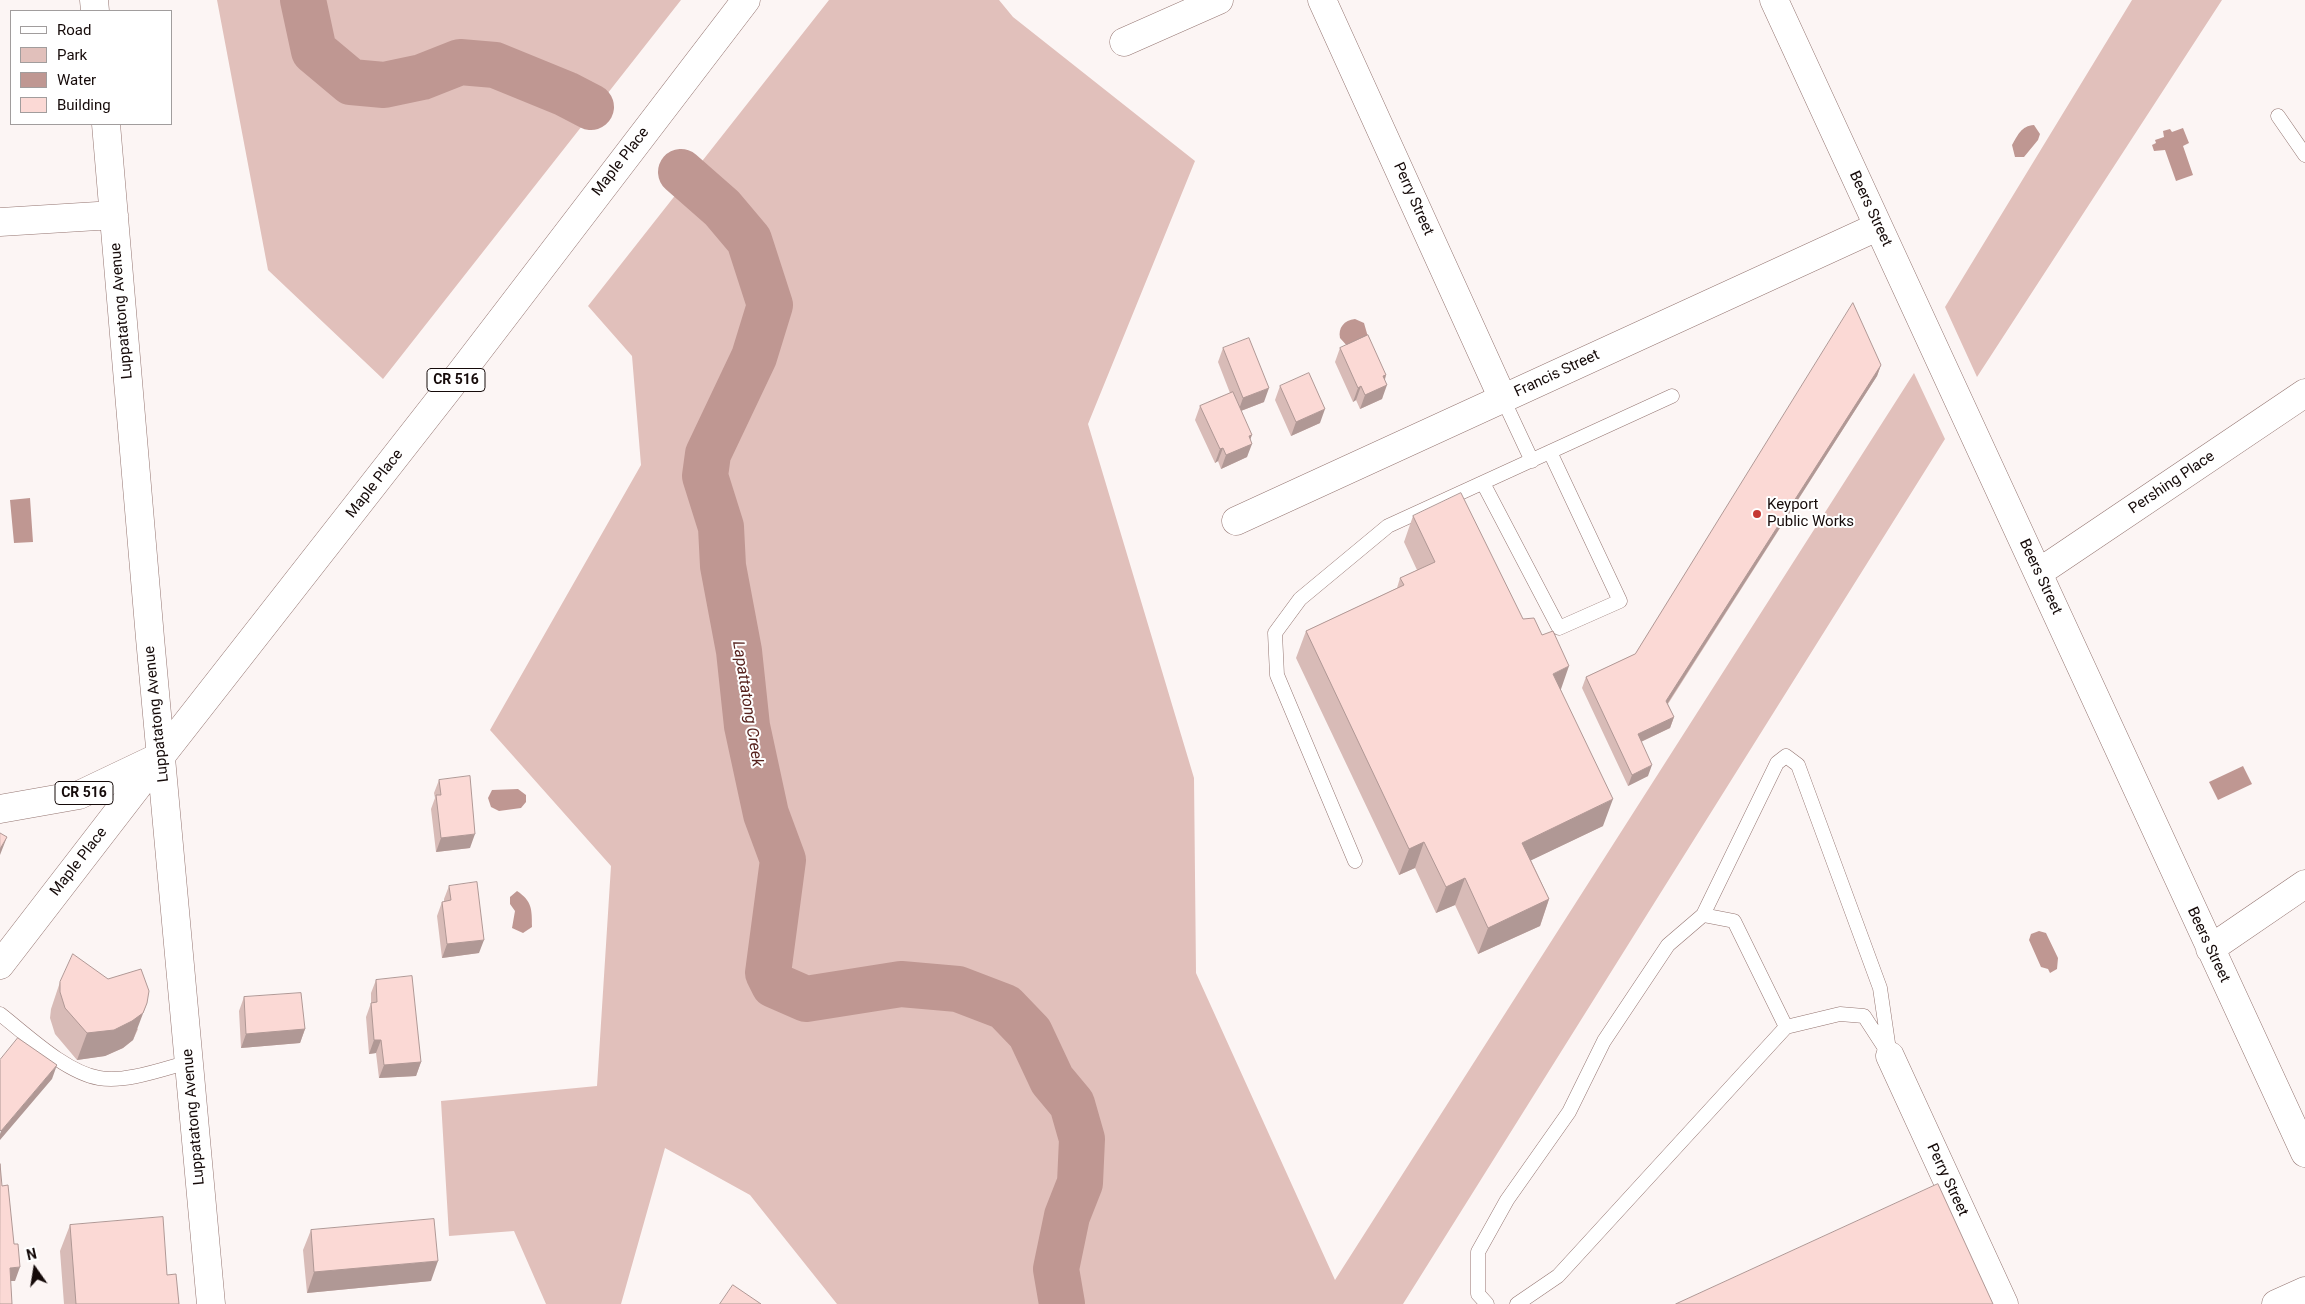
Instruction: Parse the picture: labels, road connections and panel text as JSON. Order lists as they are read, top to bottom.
{
  "streets": {
    "street": [
      "Maple Place",
      "Perry Street",
      "Beers Street",
      "Luppatatong Avenue",
      "Francis Street",
      "CR 516",
      "Pershing Place"
    ]
  },
  "crossings": [
    ["Maple Place", "Luppatatong Avenue"],
    ["Maple Place", "CR 516"],
    ["Perry Street", "Francis Street"],
    ["Beers Street", "Francis Street"],
    ["Beers Street", "Pershing Place"],
    ["Luppatatong Avenue", "CR 516"]
  ],
  "water": ["Lapattatong Creek"],
  "places": ["Keyport Public Works"],
  "legend": [
    "Road",
    "Park",
    "Water",
    "Building"
  ],
  "north": "top"
}
